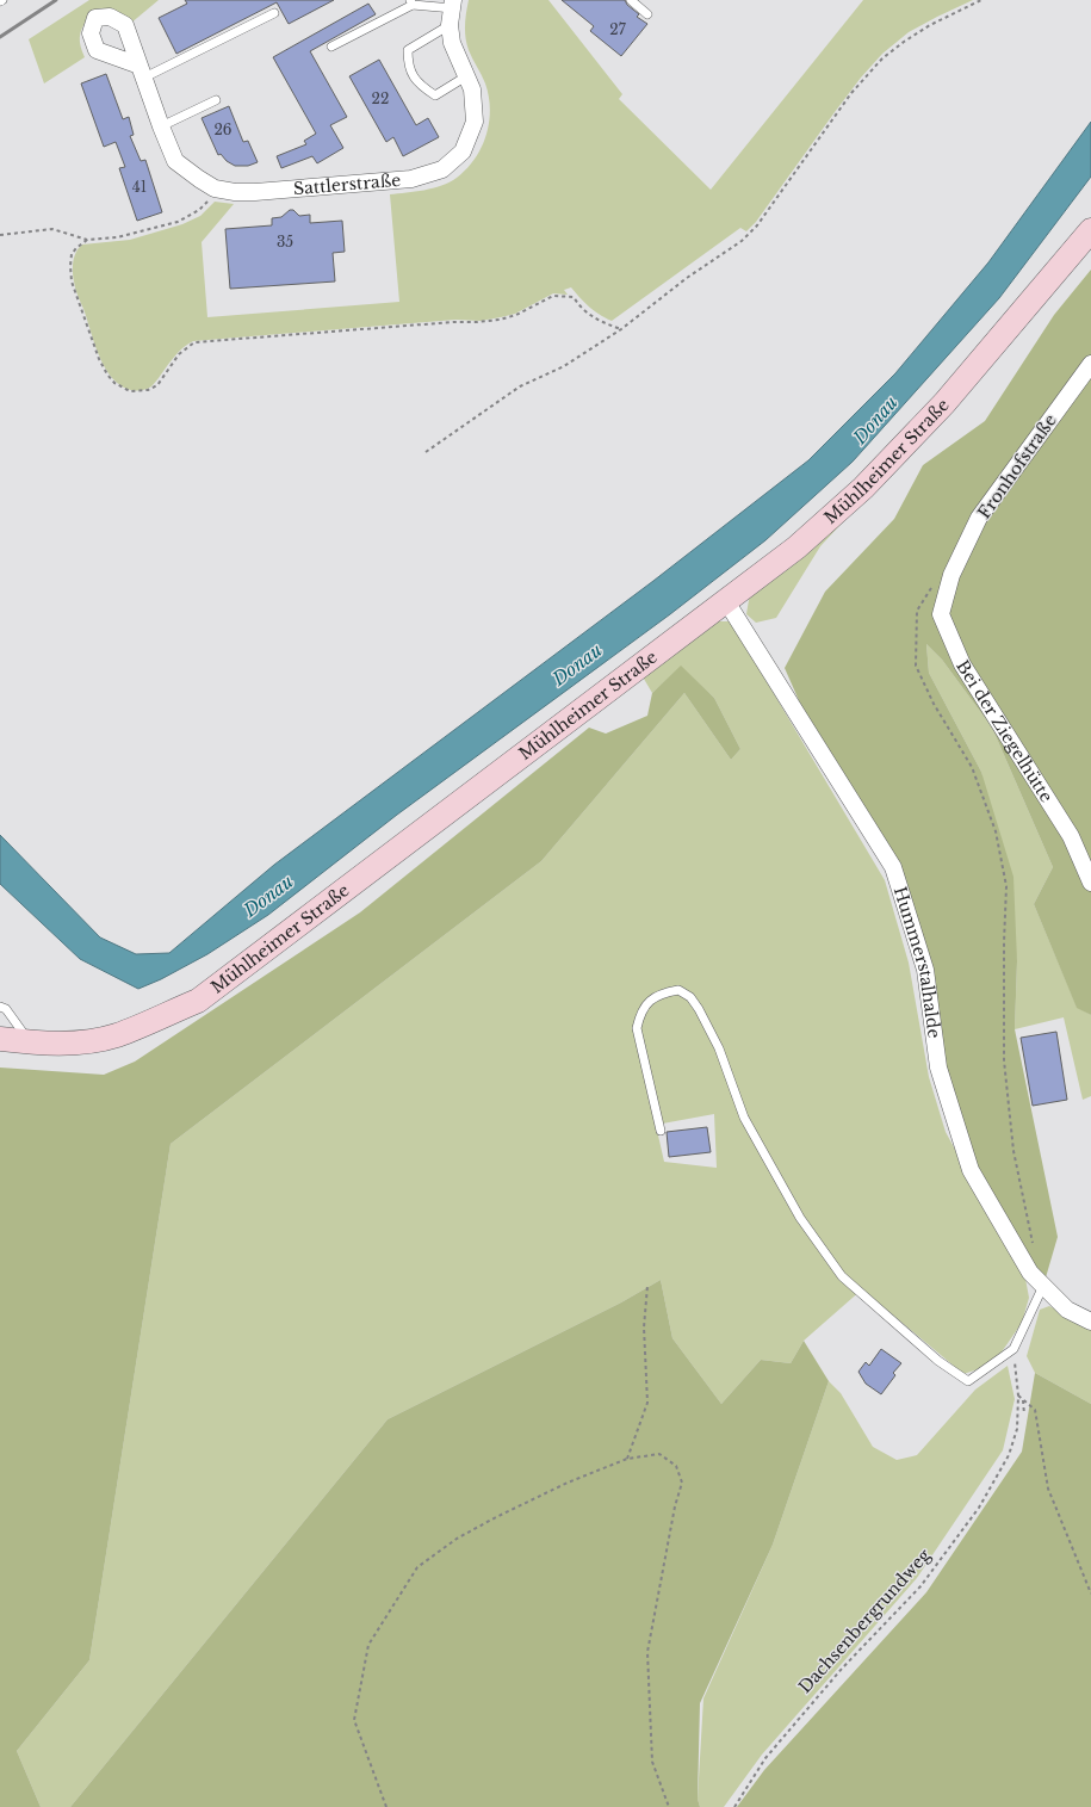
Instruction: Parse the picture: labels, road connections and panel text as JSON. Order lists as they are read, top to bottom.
{
  "streets": {
    "main road": ["Mühlheimer Straße"],
    "street": [
      "Sattlerstraße",
      "Fronhofstraße",
      "Bei der Ziegelhütte",
      "Hummerstalhalde"
    ],
    "path": ["Dachsenbergrundweg"]
  },
  "crossings": [
    ["Mühlheimer Straße", "Hummerstalhalde"],
    ["Fronhofstraße", "Bei der Ziegelhütte"]
  ],
  "water": ["Donau"],
  "house_numbers": [
    "27",
    "22",
    "26",
    "41",
    "35"
  ]
}
